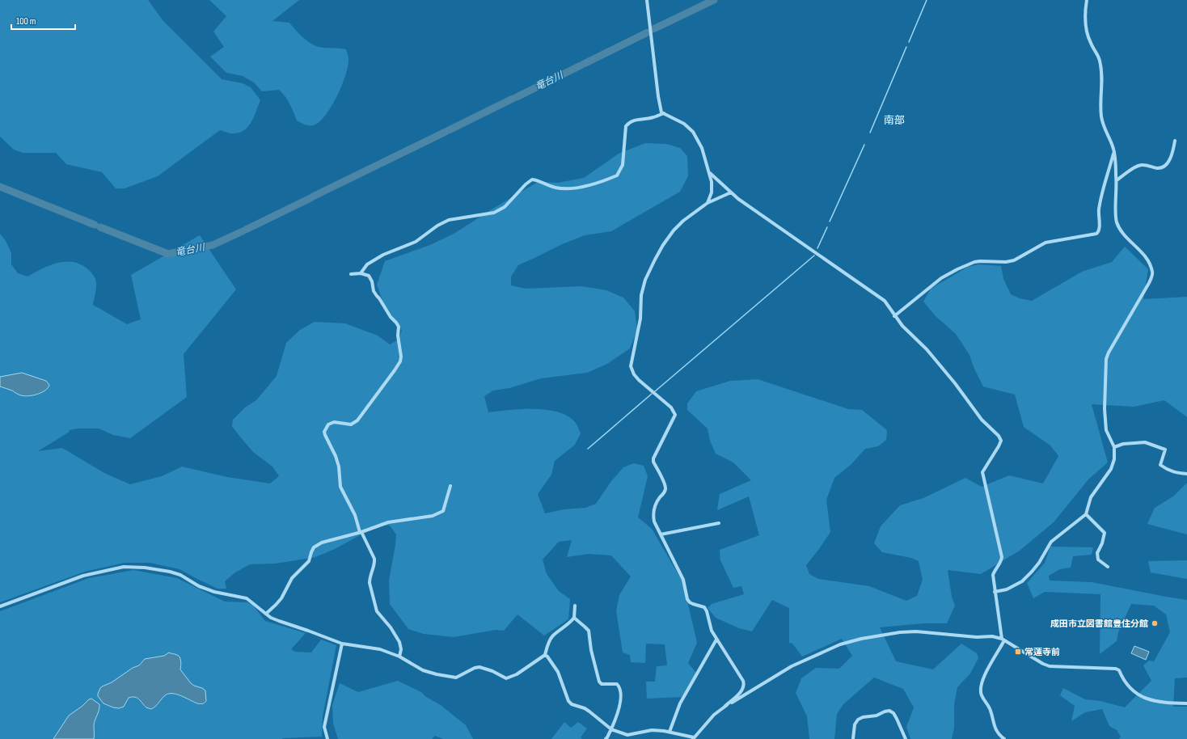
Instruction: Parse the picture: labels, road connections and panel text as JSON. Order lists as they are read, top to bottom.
{
  "districts": ["南部"],
  "water": ["竜台川"],
  "places": {
    "other": ["成田市立図書館豊住分館"],
    "transit": ["常蓮寺前"]
  },
  "scale_bar": "100 m"
}
